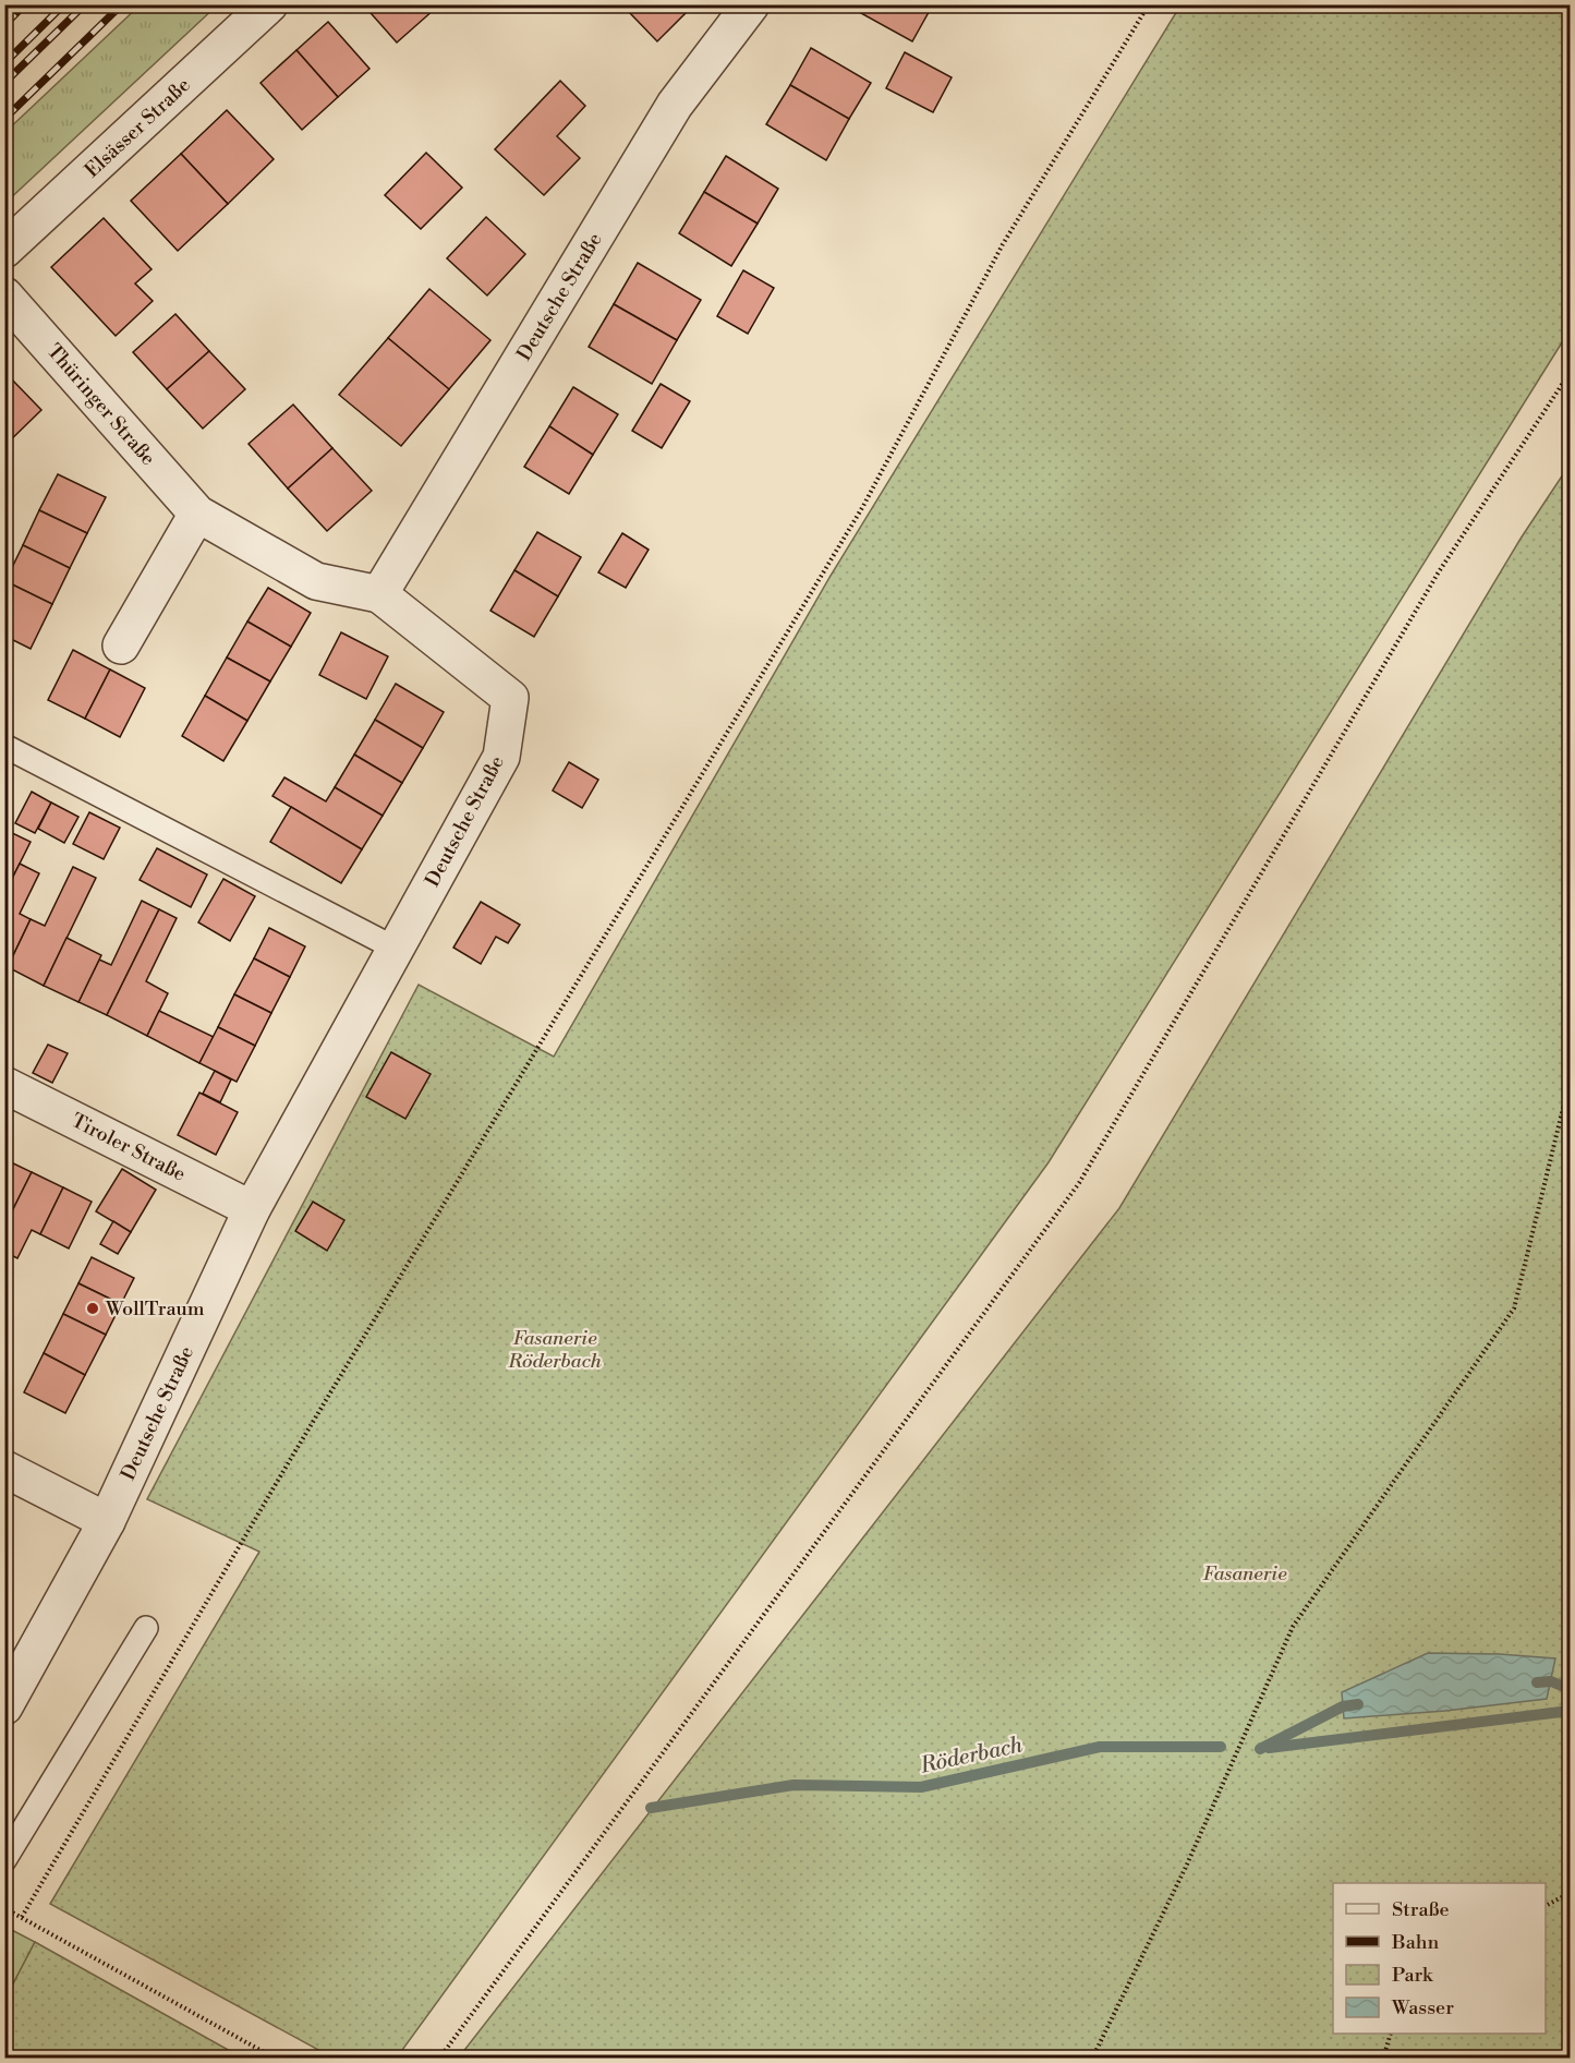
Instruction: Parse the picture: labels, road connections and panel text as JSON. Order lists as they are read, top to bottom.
{
  "streets": {
    "street": [
      "Elsässer Straße",
      "Deutsche Straße",
      "Thüringer Straße",
      "Tiroler Straße"
    ]
  },
  "crossings": [
    ["Deutsche Straße", "Thüringer Straße"],
    ["Deutsche Straße", "Tiroler Straße"]
  ],
  "water": ["Röderbach"],
  "parks": ["Fasanerie Röderbach", "Fasanerie"],
  "places": ["WollTraum"],
  "legend": [
    "Straße",
    "Bahn",
    "Park",
    "Wasser"
  ]
}
